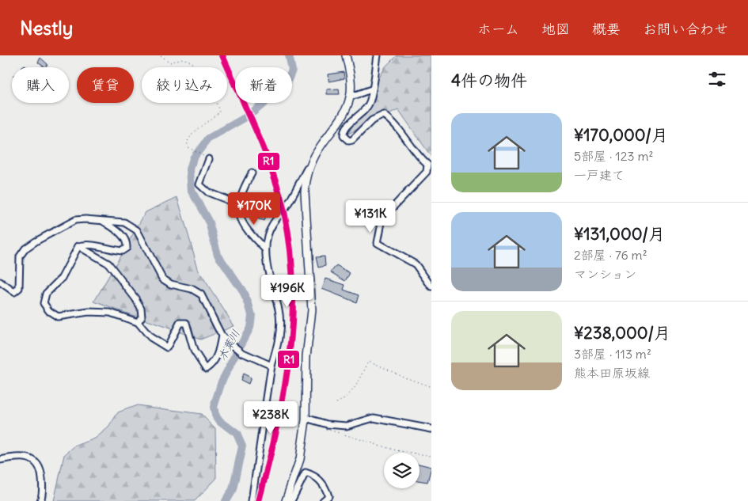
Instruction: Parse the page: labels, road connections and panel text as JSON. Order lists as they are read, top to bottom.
{
  "water": ["木葉川"],
  "lines": ["transit line R1"],
  "page": {
    "header": "Nestly",
    "nav": [
      "ホーム",
      "地図",
      "概要",
      "お問い合わせ"
    ],
    "heading": "4件の物件",
    "chip": [
      "購入",
      "賃貸",
      "絞り込み",
      "新着"
    ],
    "list": [
      {
        "name": "¥170,000/月",
        "note": "5部屋 · 123 m² · 一戸建て"
      },
      {
        "name": "¥131,000/月",
        "note": "2部屋 · 76 m² · マンション"
      },
      {
        "name": "¥238,000/月",
        "note": "3部屋 · 113 m² · 熊本田原坂線"
      }
    ],
    "price": [
      "¥170K",
      "¥131K",
      "¥196K",
      "¥238K"
    ]
  }
}
